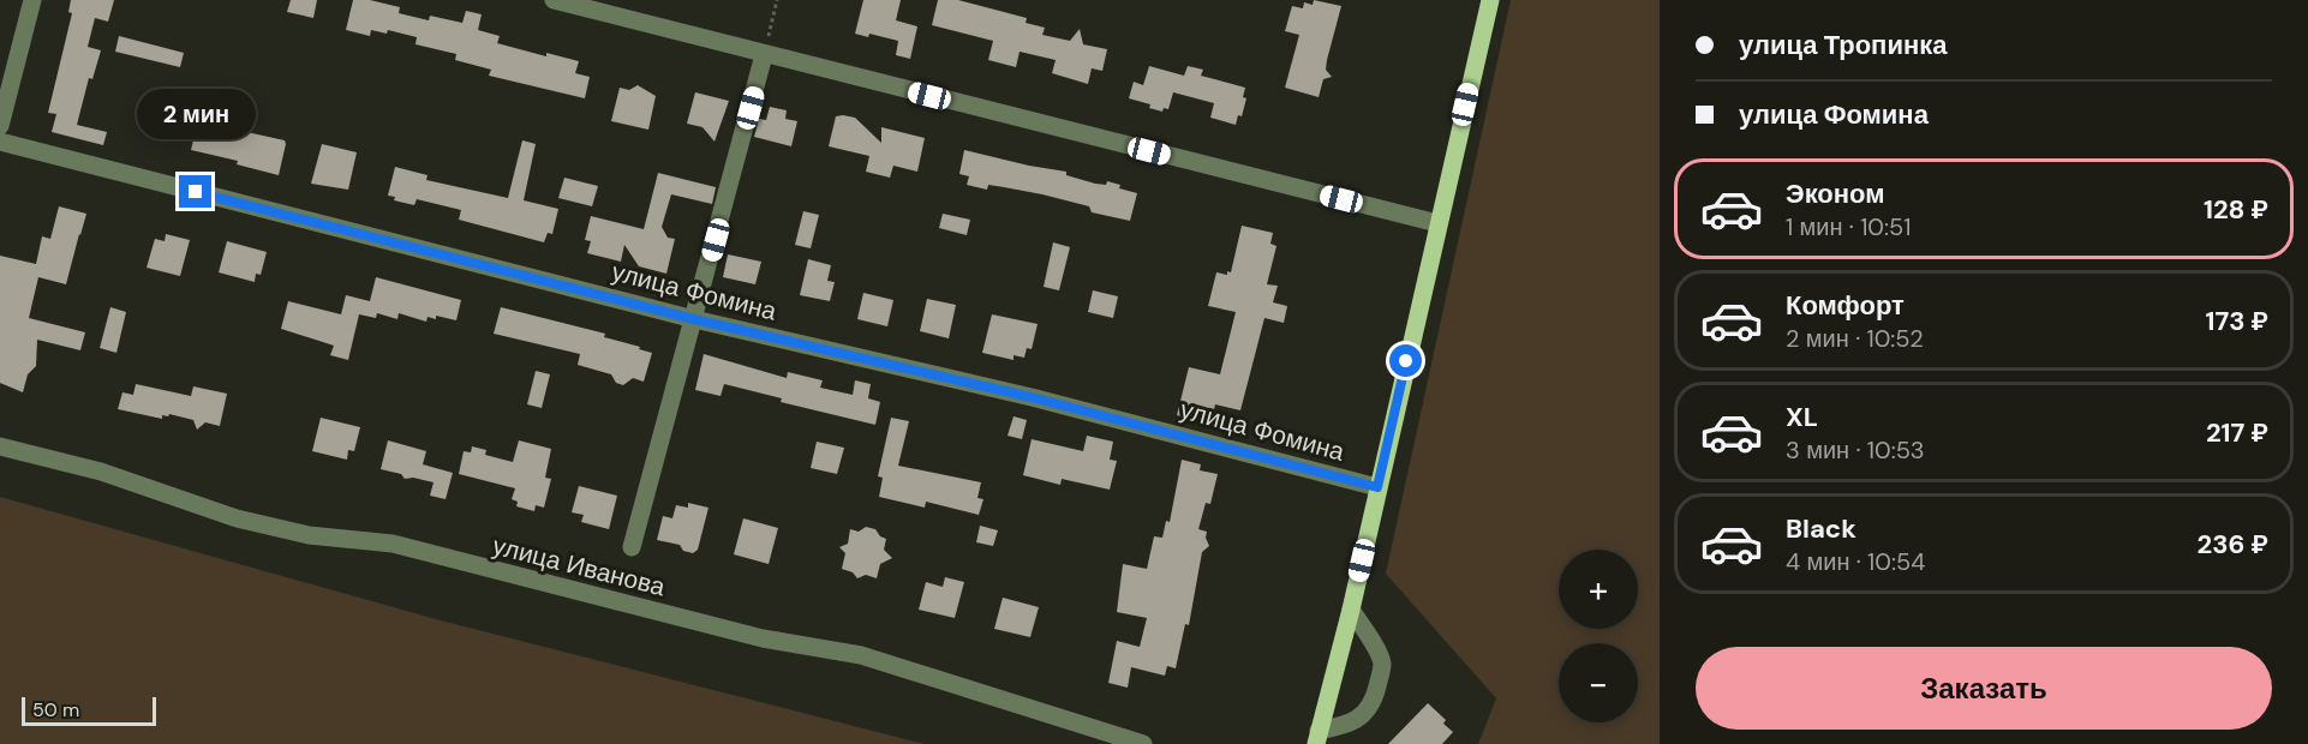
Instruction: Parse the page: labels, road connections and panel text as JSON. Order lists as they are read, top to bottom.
{
  "streets": {
    "street": ["улица Фомина", "улица Иванова"]
  },
  "scale_bar": "50 m",
  "page": {
    "banner": ["улица Тропинка", "улица Фомина"],
    "bubble": "2 мин",
    "list": [
      {
        "name": "Эконом",
        "note": "1 мин · 10:51",
        "value": "128 ₽"
      },
      {
        "name": "Комфорт",
        "note": "2 мин · 10:52",
        "value": "173 ₽"
      },
      {
        "name": "XL",
        "note": "3 мин · 10:53",
        "value": "217 ₽"
      },
      {
        "name": "Black",
        "note": "4 мин · 10:54",
        "value": "236 ₽"
      }
    ],
    "map_buttons": ["+", "−"],
    "buttons": "Заказать",
    "scale": "50 m"
  }
}
